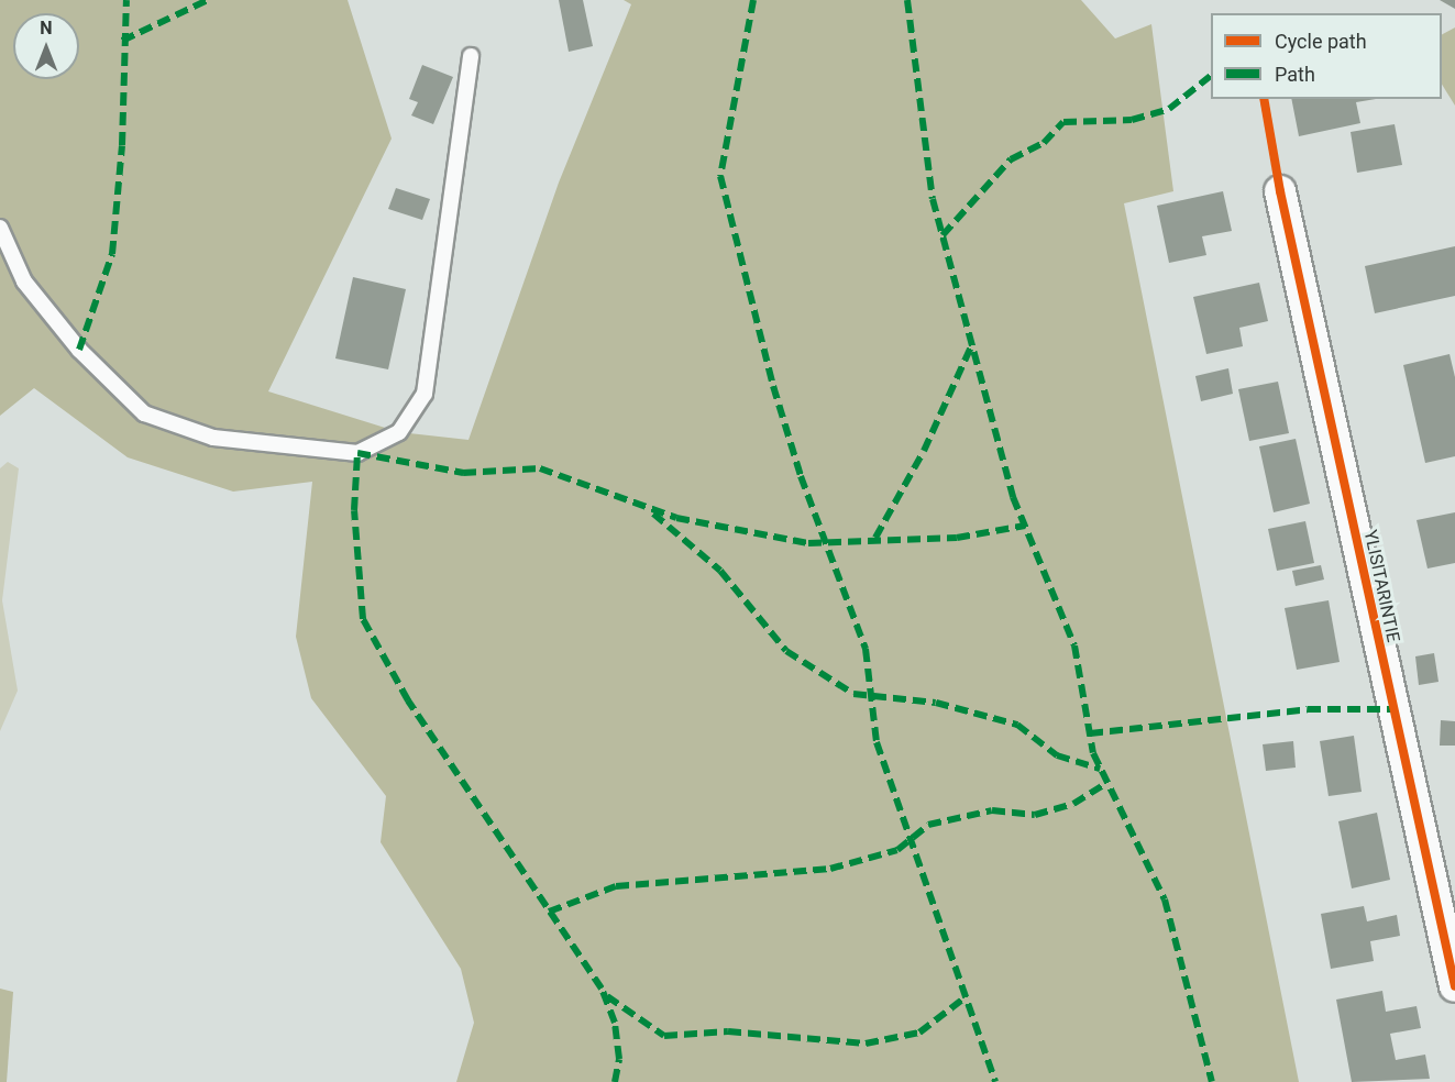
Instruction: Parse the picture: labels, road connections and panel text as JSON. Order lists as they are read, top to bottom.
{
  "streets": {
    "street": ["YLISITARINTIE"]
  },
  "legend": ["Cycle path", "Path"],
  "north": "top"
}
